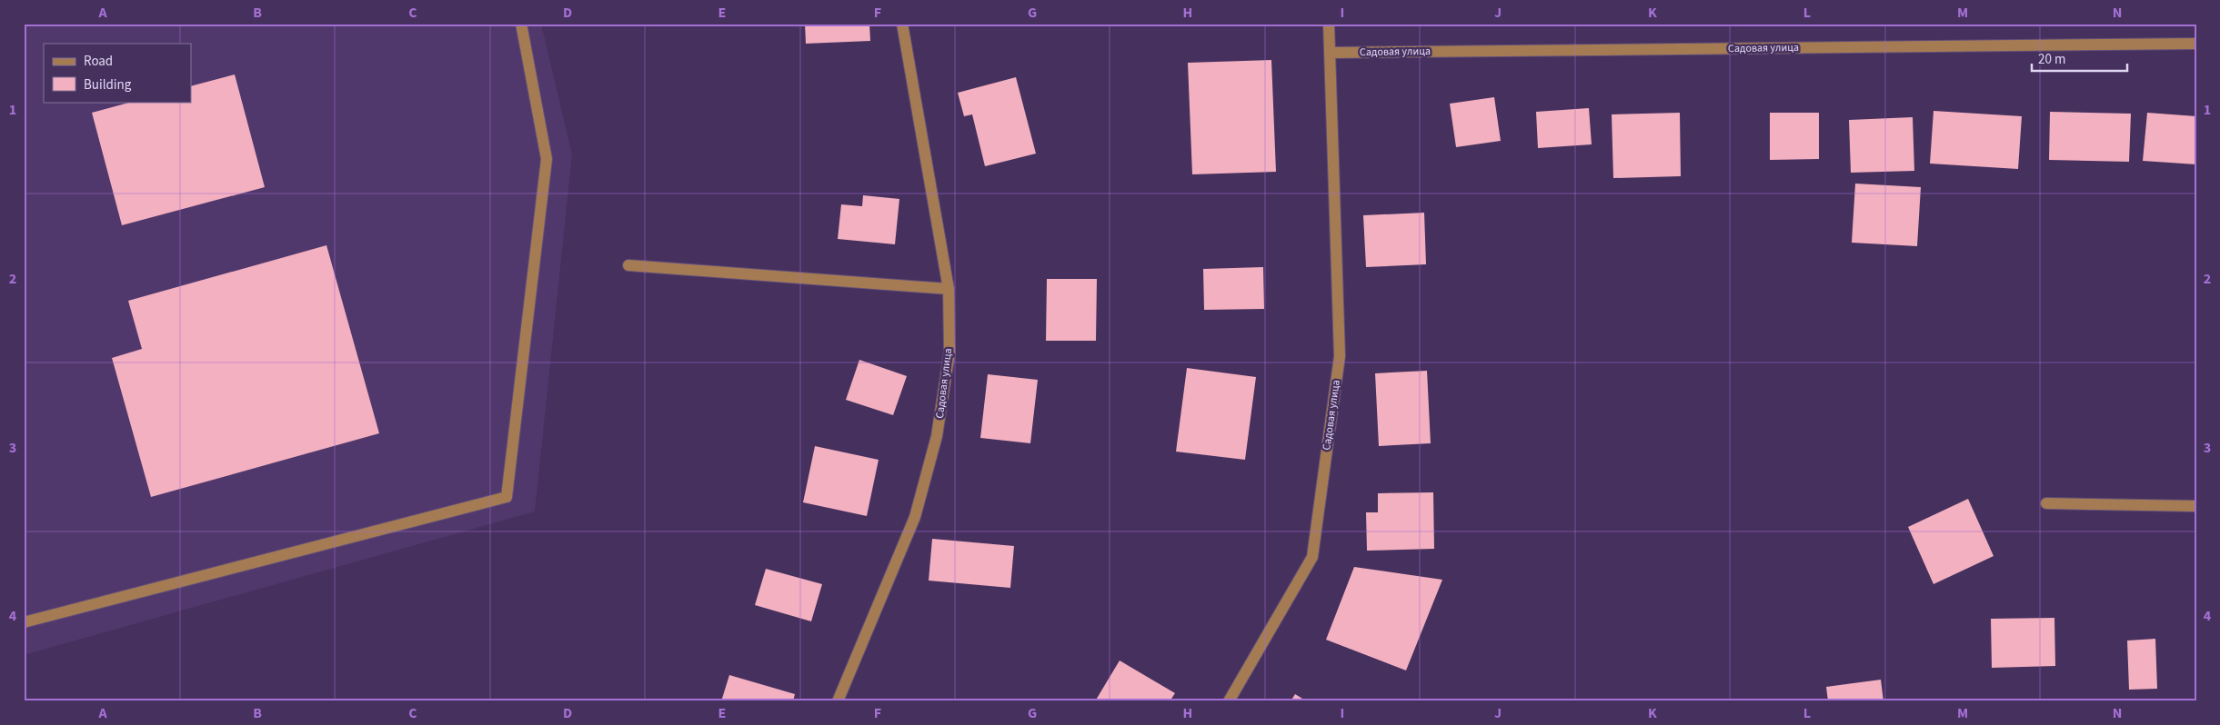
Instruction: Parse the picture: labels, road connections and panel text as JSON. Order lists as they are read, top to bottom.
{
  "streets": {
    "street": ["Садовая улица"]
  },
  "legend": ["Road", "Building"],
  "scale_bar": "20 m",
  "grid": {
    "columns": [
      "A",
      "B",
      "C",
      "D",
      "E",
      "F",
      "G",
      "H",
      "I",
      "J",
      "K",
      "L",
      "M",
      "N"
    ],
    "rows": [
      "1",
      "2",
      "3",
      "4"
    ]
  }
}
